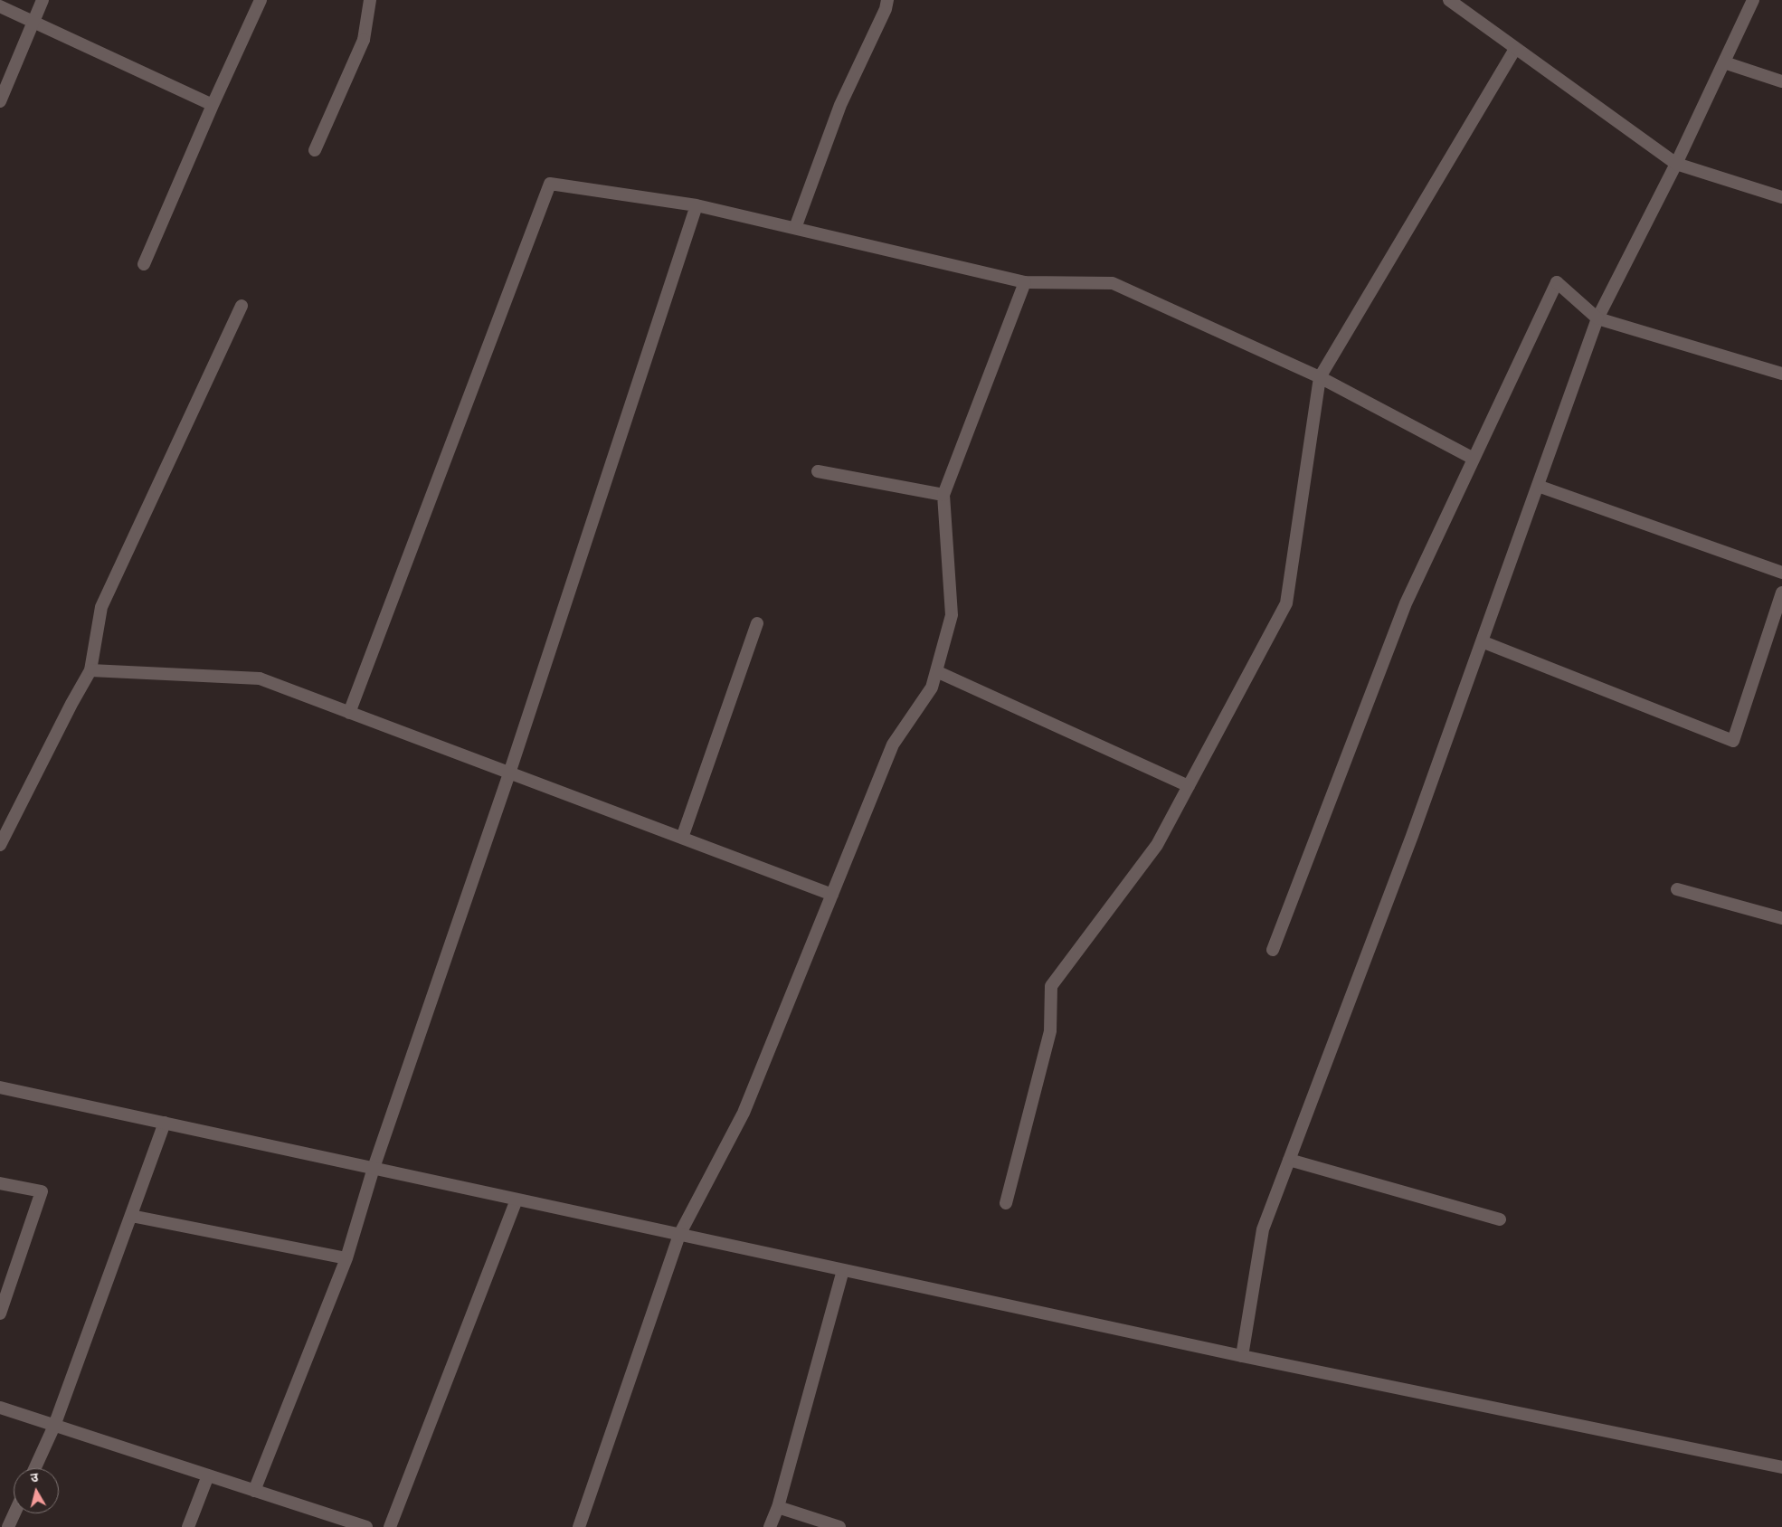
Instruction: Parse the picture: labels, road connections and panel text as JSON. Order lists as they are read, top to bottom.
{
  "north": "top"
}
